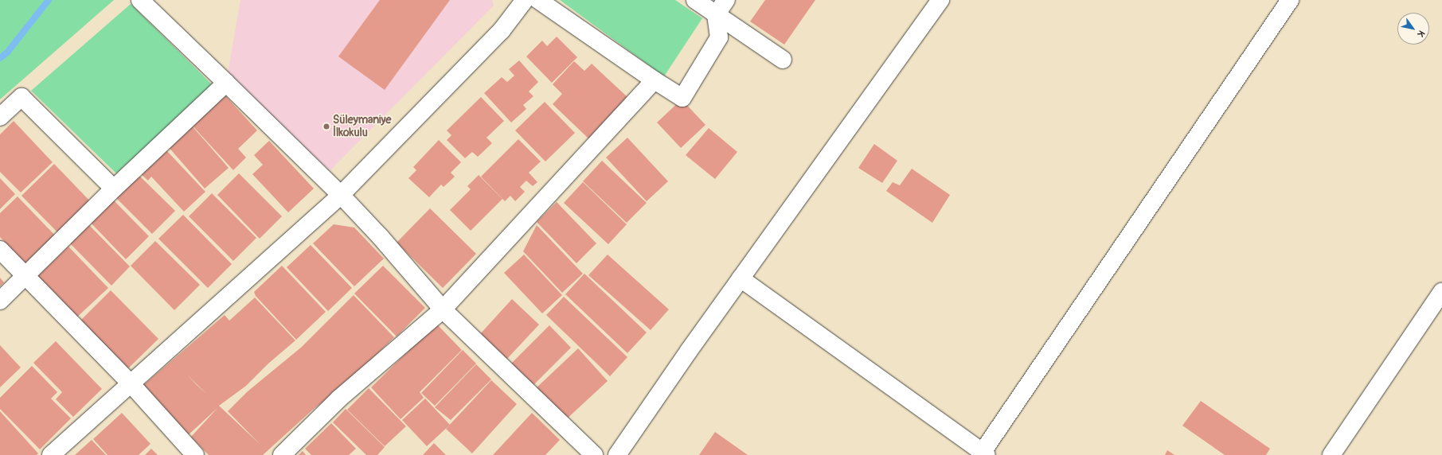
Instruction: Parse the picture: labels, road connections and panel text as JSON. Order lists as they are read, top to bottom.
{
  "places": ["Süleymaniye İlkokulu"],
  "north": "bottom right"
}
